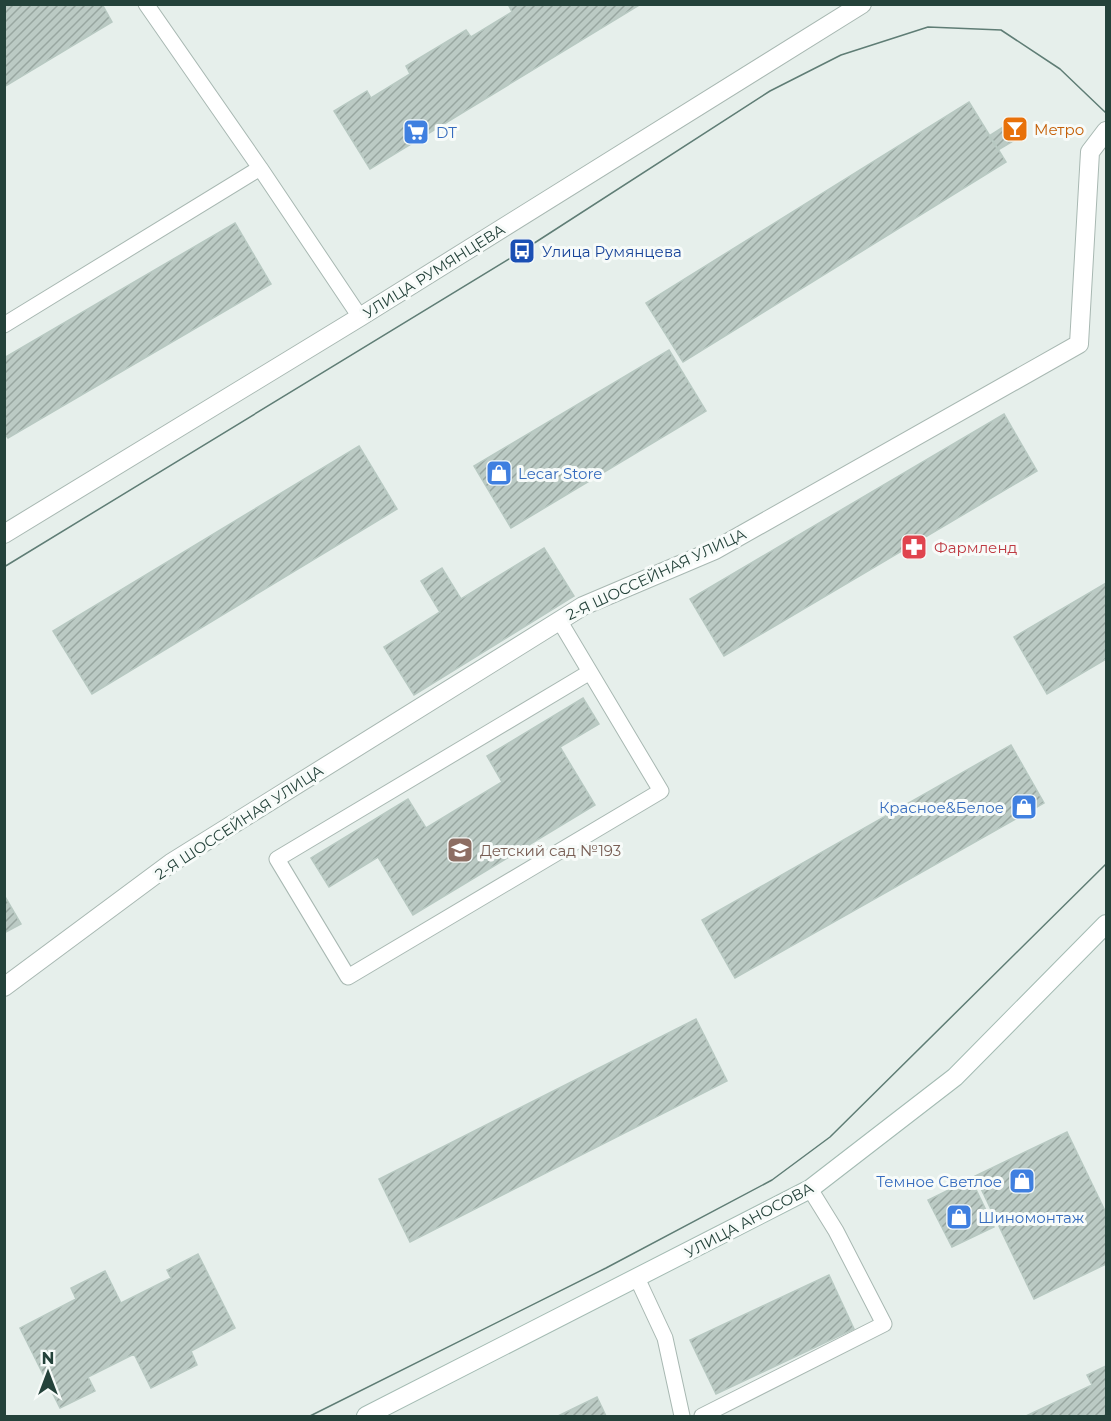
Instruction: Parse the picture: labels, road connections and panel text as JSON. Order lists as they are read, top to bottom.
{
  "streets": {
    "street": ["УЛИЦА РУМЯНЦЕВА", "2-Я ШОССЕЙНАЯ УЛИЦА", "УЛИЦА АНОСОВА"]
  },
  "places": {
    "bar": ["Метро"],
    "supermarket": ["DT"],
    "bus stop": ["Улица Румянцева"],
    "shop": [
      "Lecar Store",
      "Красное&Белое",
      "Темное Светлое",
      "Шиномонтаж"
    ],
    "pharmacy": ["Фармленд"],
    "school or university": ["Детский сад №193"]
  },
  "north": "top"
}
